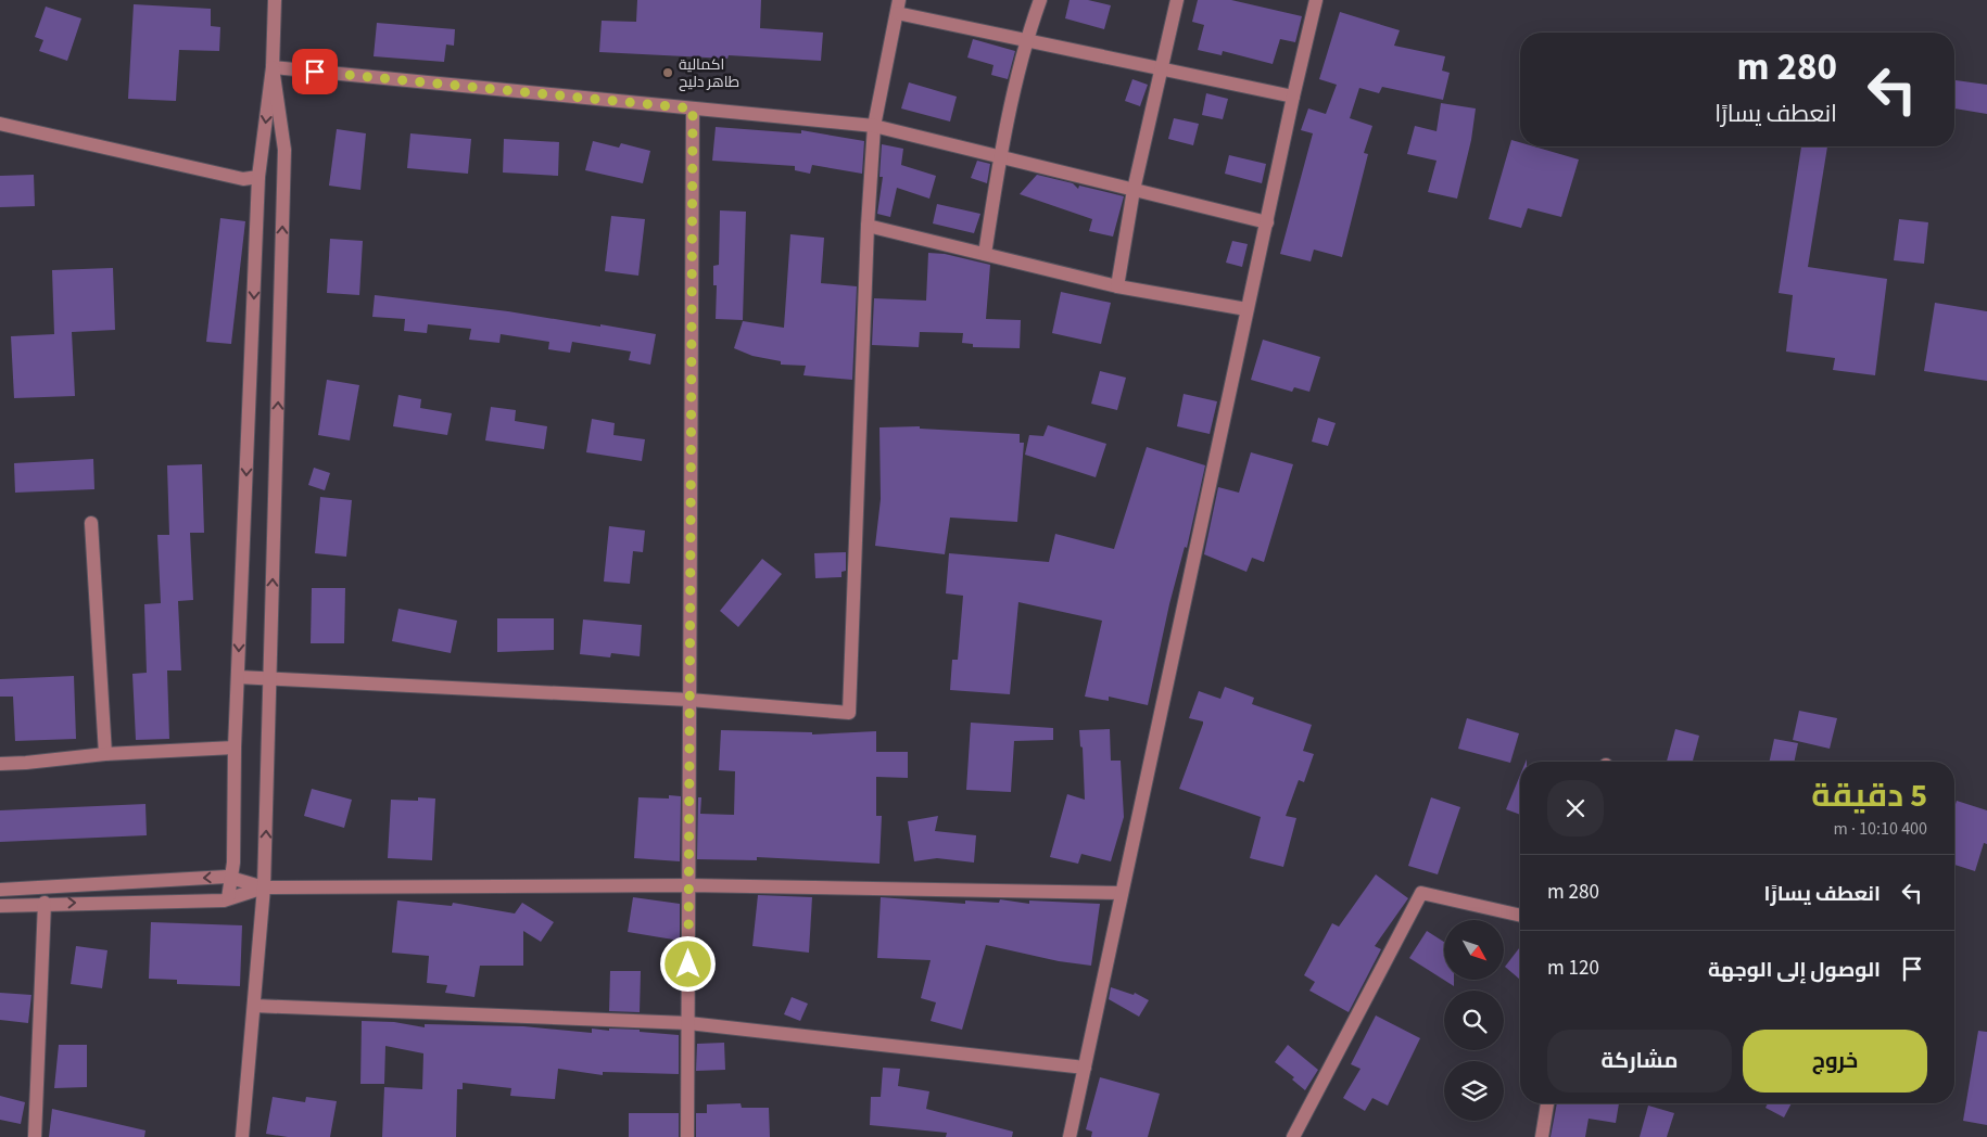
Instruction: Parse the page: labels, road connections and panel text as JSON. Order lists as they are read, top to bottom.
{
  "places": ["اكمالية طاهر دليح"],
  "north": "bottom right",
  "page": {
    "turn": ["280 m", "انعطف يسارًا"],
    "heading": ["5 دقيقة", "400 m · 10:10"],
    "list": [
      {
        "name": "انعطف يسارًا",
        "value": "280 m"
      },
      {
        "name": "الوصول إلى الوجهة",
        "value": "120 m"
      }
    ],
    "buttons": ["خروج", "مشاركة"]
  }
}
